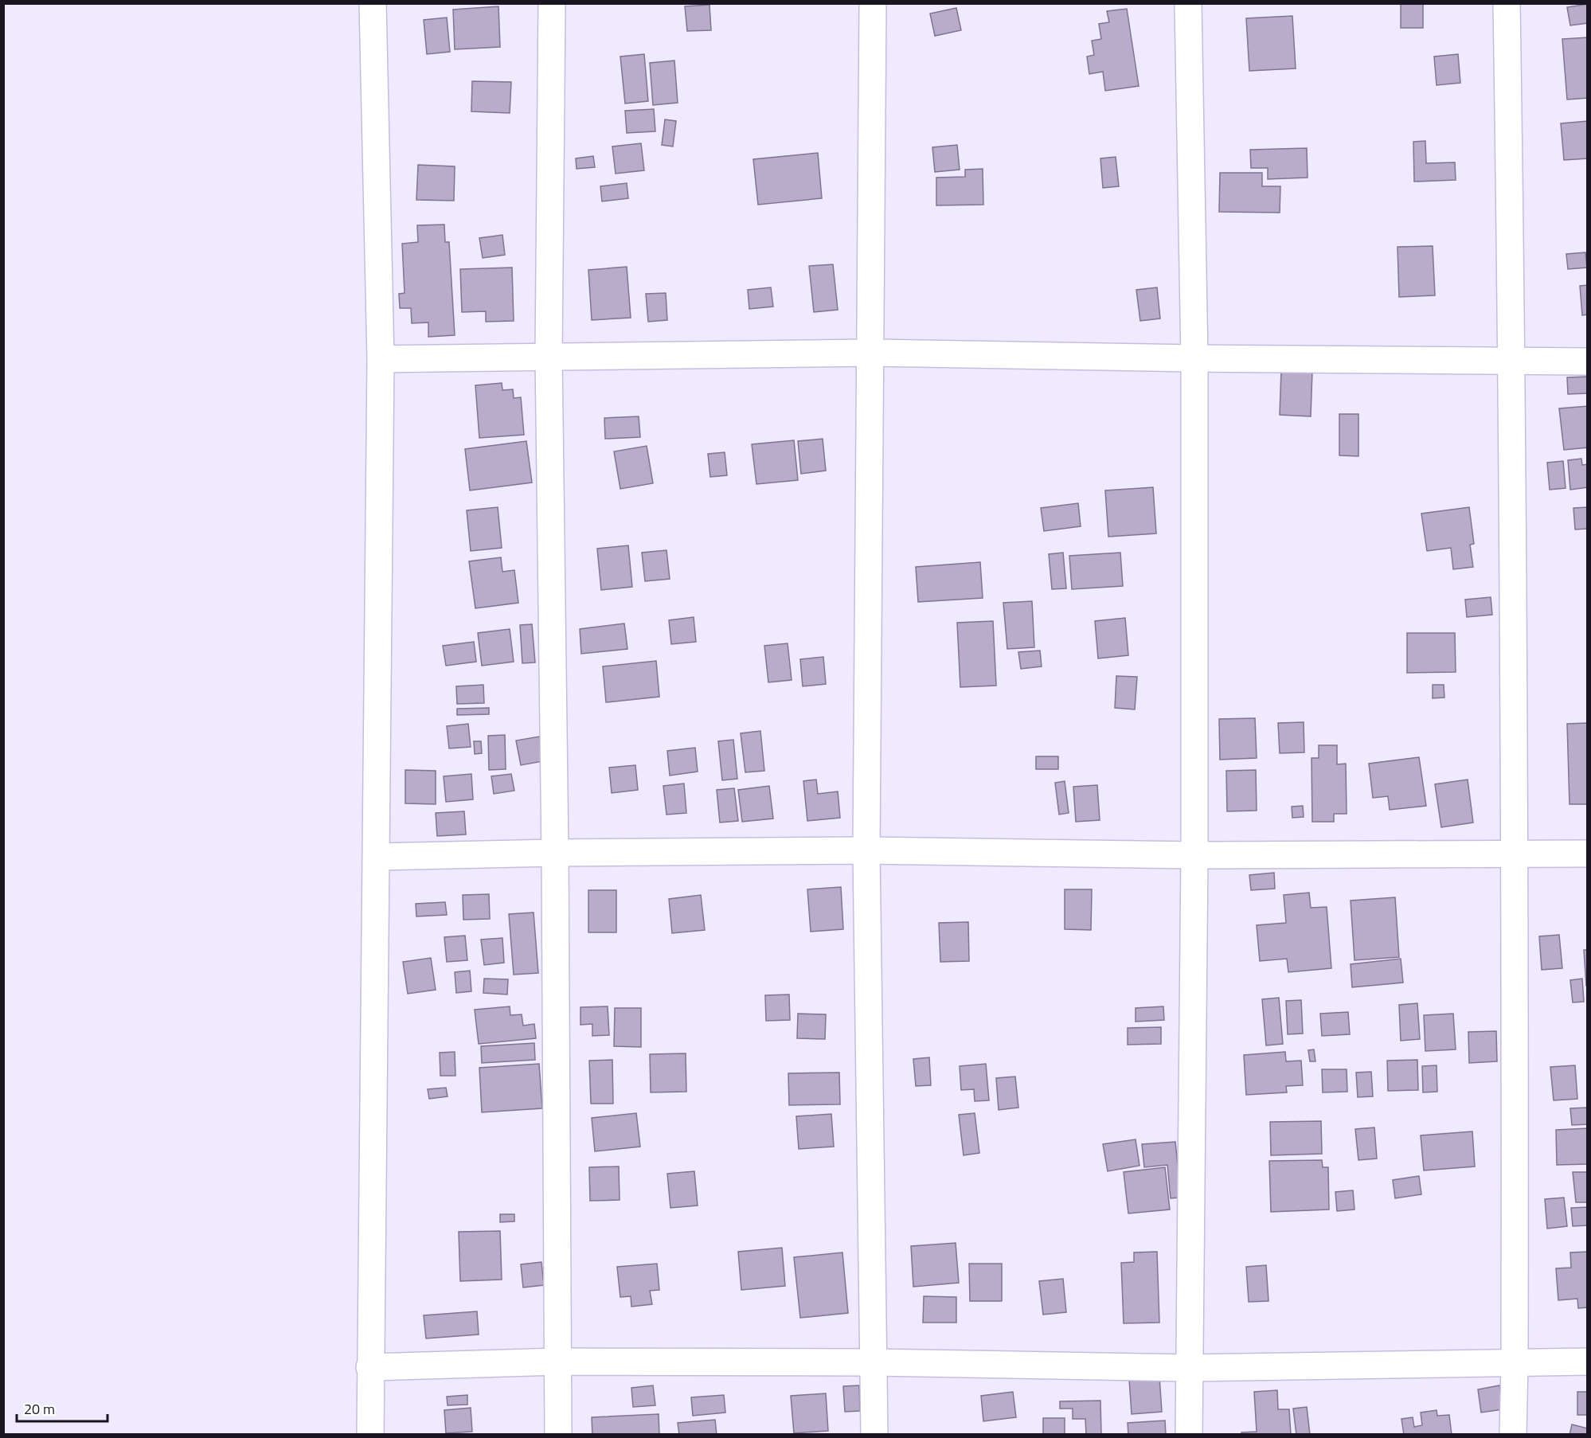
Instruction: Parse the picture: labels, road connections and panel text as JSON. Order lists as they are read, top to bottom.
{
  "scale_bar": "20 m"
}
